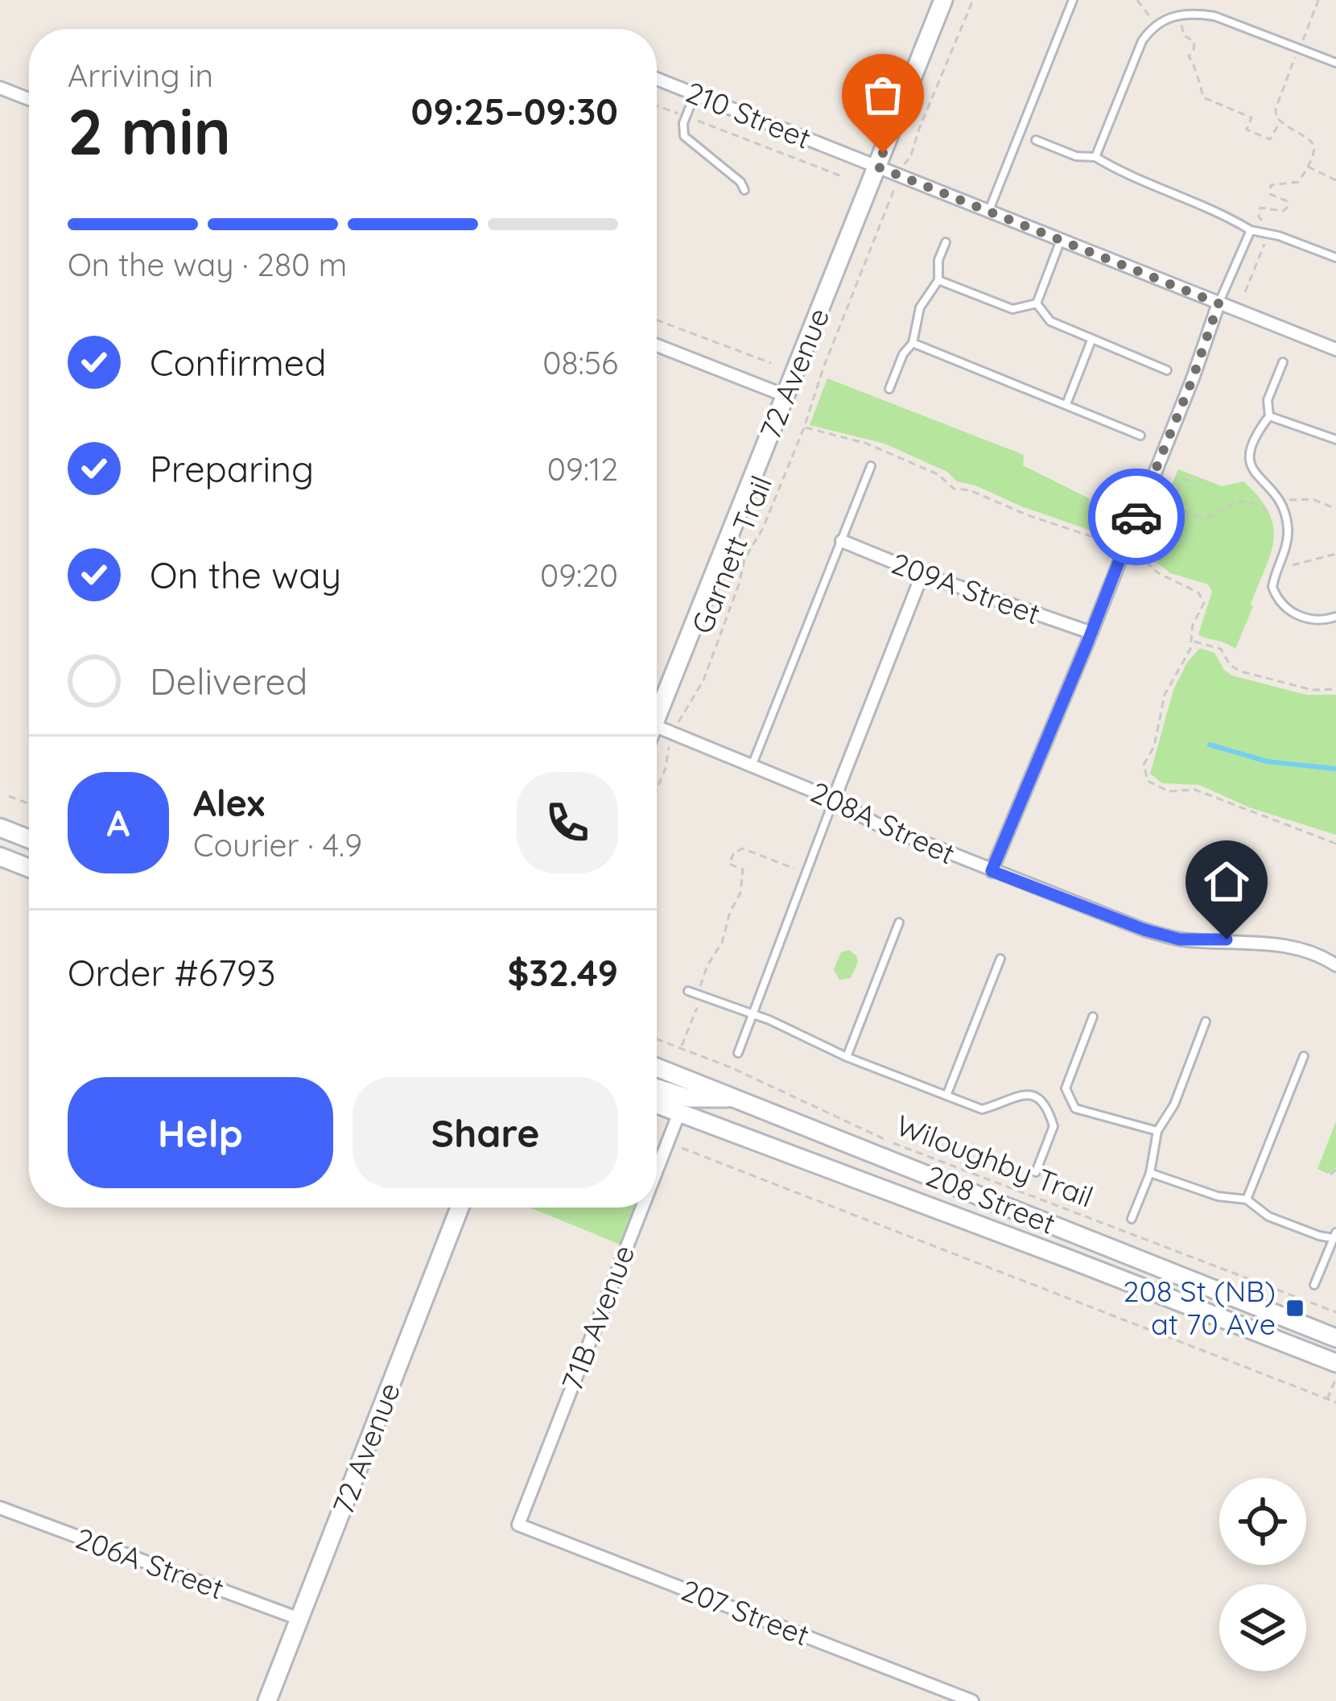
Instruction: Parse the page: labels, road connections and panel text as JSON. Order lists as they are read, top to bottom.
{
  "streets": {
    "main road": ["72 Avenue", "208 Street"],
    "street": [
      "210 Street",
      "209A Street",
      "208A Street",
      "71B Avenue",
      "206A Street",
      "207 Street"
    ],
    "path": ["Garnett Trail", "Wiloughby Trail"]
  },
  "crossings": [
    ["210 Street", "72 Avenue"],
    ["72 Avenue", "206A Street"],
    ["Garnett Trail", "208A Street"],
    ["208 Street", "71B Avenue"],
    ["71B Avenue", "207 Street"]
  ],
  "places": {
    "transit": ["208 St (NB) at 70 Ave"]
  },
  "page": {
    "heading": ["2 min", "Arriving in", "09:25–09:30"],
    "panel": [
      "Alex",
      "Courier · 4.9",
      "Order #6793",
      "$32.49"
    ],
    "bar": "On the way · 280 m",
    "list": [
      ["Confirmed", "08:56"],
      ["Preparing", "09:12"],
      ["On the way", "09:20"],
      "Delivered"
    ],
    "round": "A",
    "buttons": ["Help", "Share"]
  }
}
